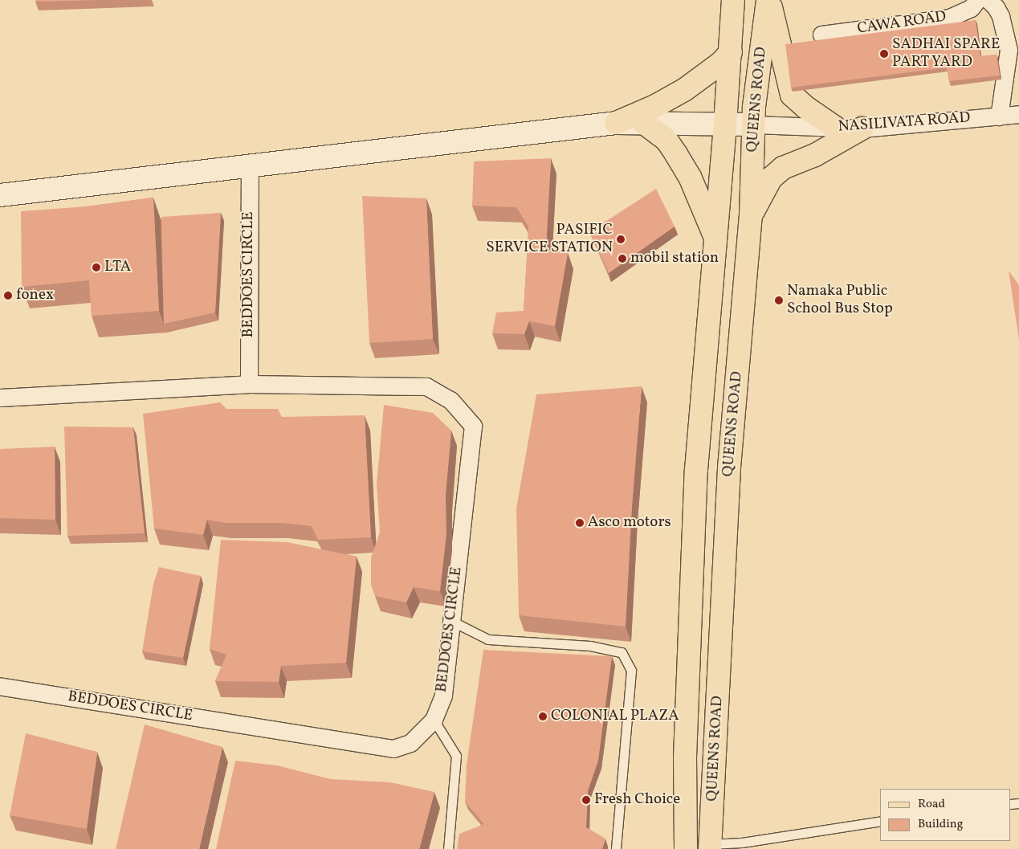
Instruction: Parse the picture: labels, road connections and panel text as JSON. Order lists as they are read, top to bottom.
{
  "streets": {
    "main road": ["QUEENS ROAD", "NASILIVATA ROAD"],
    "street": ["CAWA ROAD", "BEDDOES CIRCLE"]
  },
  "crossings": [
    ["QUEENS ROAD", "NASILIVATA ROAD"],
    ["NASILIVATA ROAD", "BEDDOES CIRCLE"]
  ],
  "places": [
    "SADHAI SPARE PART YARD",
    "PASIFIC SERVICE STATION",
    "mobil station",
    "LTA",
    "fonex",
    "Namaka Public School Bus Stop",
    "Asco motors",
    "COLONIAL PLAZA",
    "Fresh Choice"
  ],
  "legend": ["Road", "Building"]
}
